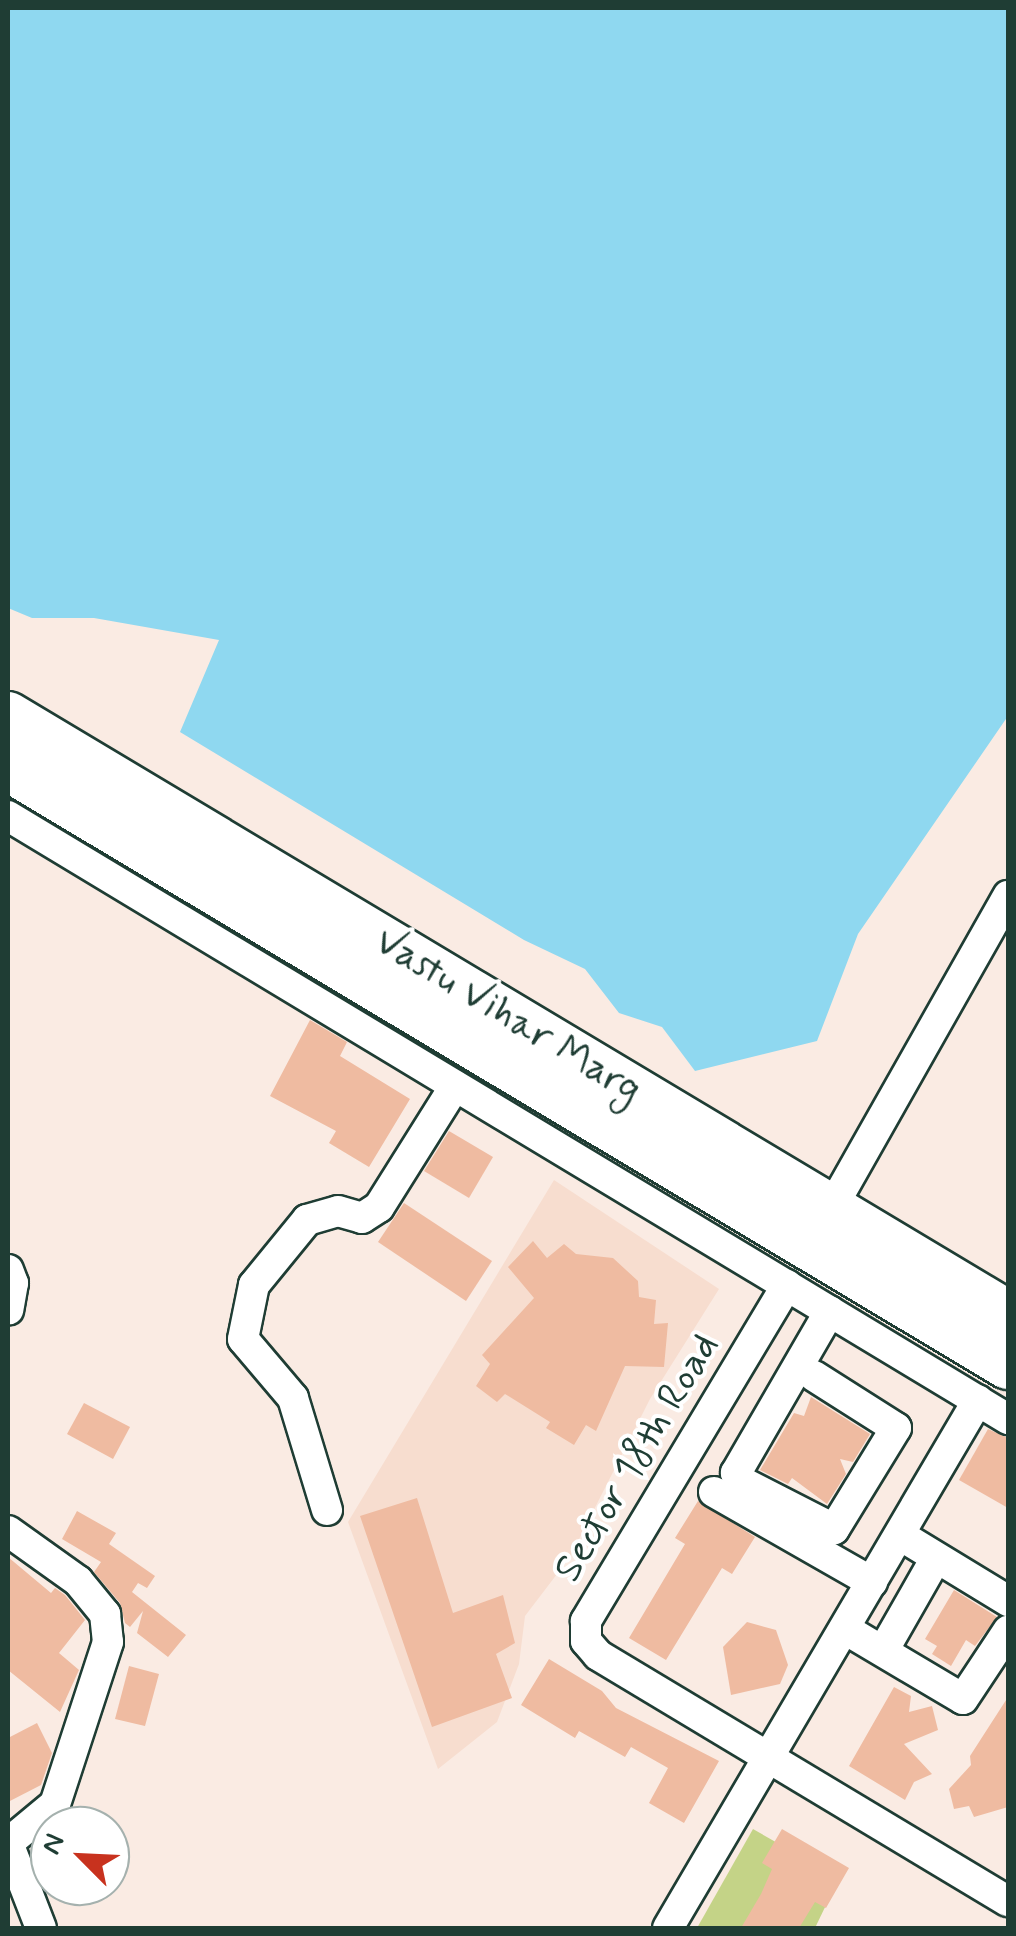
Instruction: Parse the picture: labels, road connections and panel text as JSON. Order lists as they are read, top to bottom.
{
  "streets": {
    "main road": ["Vastu Vihar Marg"],
    "street": ["Sector 18th Road"]
  },
  "north": "top left"
}
